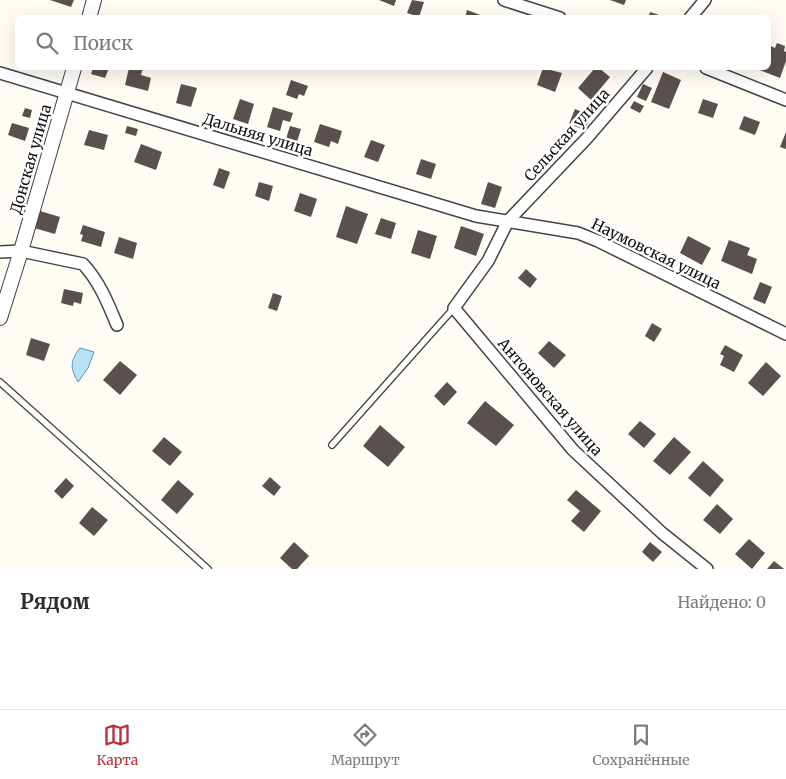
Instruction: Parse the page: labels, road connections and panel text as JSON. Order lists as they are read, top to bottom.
{
  "streets": {
    "street": [
      "Дальняя улица",
      "Сельская улица",
      "Донская улица",
      "Наумовская улица",
      "Антоновская улица"
    ]
  },
  "crossings": [
    ["Дальняя улица", "Сельская улица"],
    ["Дальняя улица", "Донская улица"],
    ["Дальняя улица", "Наумовская улица"],
    ["Сельская улица", "Наумовская улица"]
  ],
  "page": {
    "search": "Поиск",
    "heading": ["Рядом", "Найдено: 0"],
    "nav": ["Карта", "Маршрут", "Сохранённые"]
  }
}
